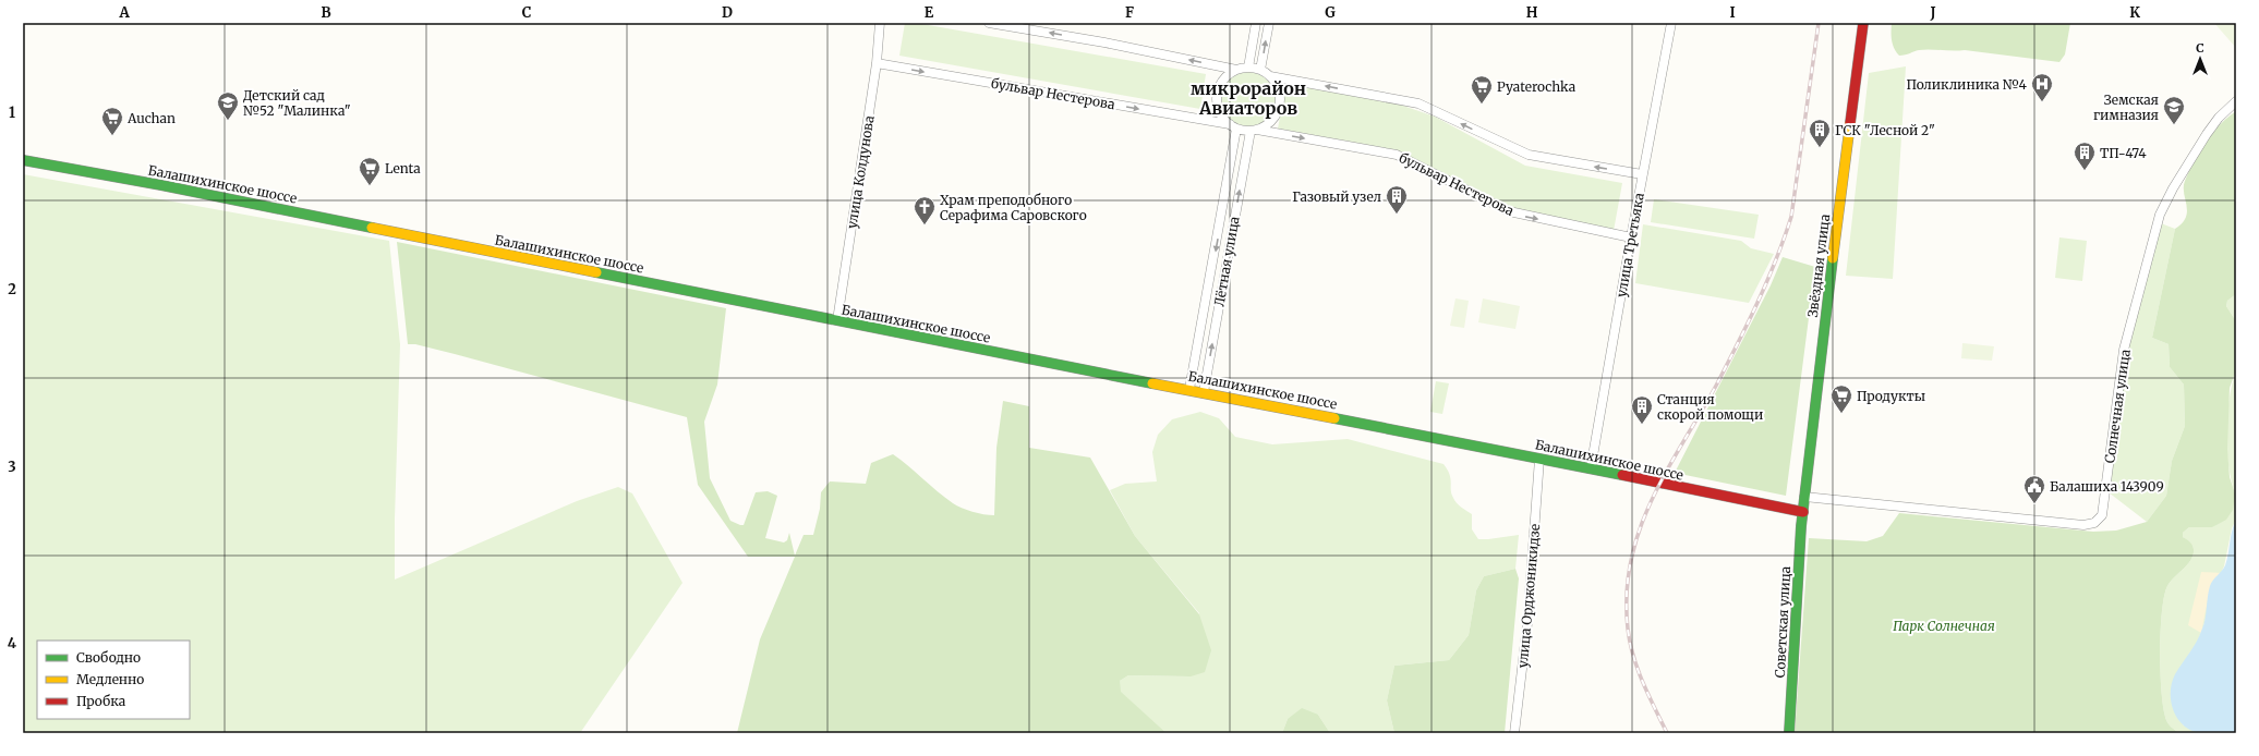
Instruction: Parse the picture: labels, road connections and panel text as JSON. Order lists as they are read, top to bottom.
{
  "streets": {
    "main road": ["Балашихинское шоссе", "Звёздная улица", "Советская улица"],
    "street": [
      "бульвар Нестерова",
      "улица Колдунова",
      "улица Третьяка",
      "Лётная улица",
      "Солнечная улица",
      "улица Орджоникидзе"
    ]
  },
  "crossings": [
    ["бульвар Нестерова", "улица Колдунова"],
    ["бульвар Нестерова", "улица Третьяка"],
    ["бульвар Нестерова", "Лётная улица"],
    ["улица Колдунова", "Балашихинское шоссе"],
    ["Балашихинское шоссе", "улица Третьяка"],
    ["Балашихинское шоссе", "Лётная улица"],
    ["Балашихинское шоссе", "Звёздная улица"],
    ["Балашихинское шоссе", "улица Орджоникидзе"],
    ["Балашихинское шоссе", "Советская улица"],
    ["Звёздная улица", "Солнечная улица"],
    ["Звёздная улица", "Советская улица"]
  ],
  "districts": ["микрорайон Авиаторов"],
  "parks": ["Парк Солнечная"],
  "places": {
    "hospital": ["Поликлиника №4"],
    "supermarket": [
      "Pyaterochka",
      "Auchan",
      "Lenta",
      "Продукты"
    ],
    "school or university": ["Детский сад №52 \"Малинка\"", "Земская гимназия"],
    "building": [
      "ГСК \"Лесной 2\"",
      "ТП-474",
      "Газовый узел",
      "Станция скорой помощи"
    ],
    "church": ["Храм преподобного Серафима Саровского"],
    "public building": ["Балашиха 143909"]
  },
  "legend": ["Свободно", "Медленно", "Пробка"],
  "north": "top",
  "grid": {
    "columns": [
      "A",
      "B",
      "C",
      "D",
      "E",
      "F",
      "G",
      "H",
      "I",
      "J",
      "K"
    ],
    "rows": [
      "1",
      "2",
      "3",
      "4"
    ]
  }
}
